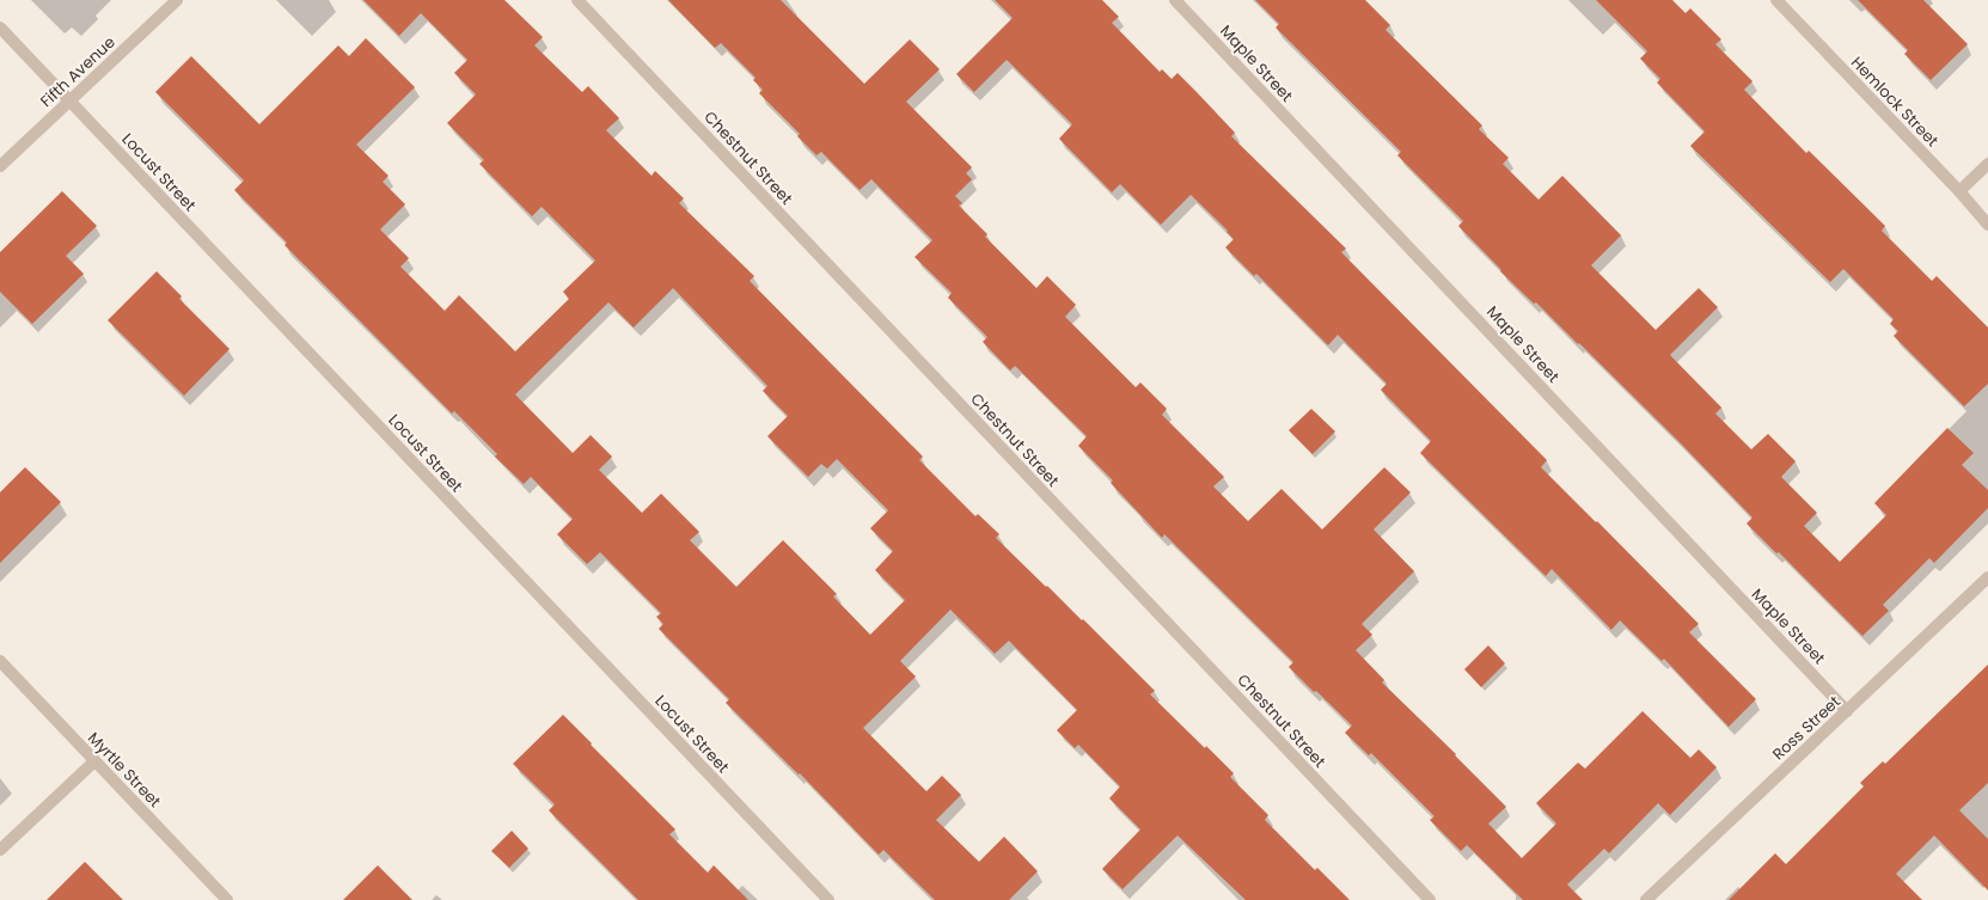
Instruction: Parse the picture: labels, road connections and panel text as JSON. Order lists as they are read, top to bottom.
{
  "streets": {
    "street": [
      "Maple Street",
      "Fifth Avenue",
      "Hemlock Street",
      "Chestnut Street",
      "Locust Street",
      "Ross Street",
      "Myrtle Street"
    ]
  },
  "crossings": [
    ["Maple Street", "Ross Street"],
    ["Fifth Avenue", "Locust Street"]
  ]
}
